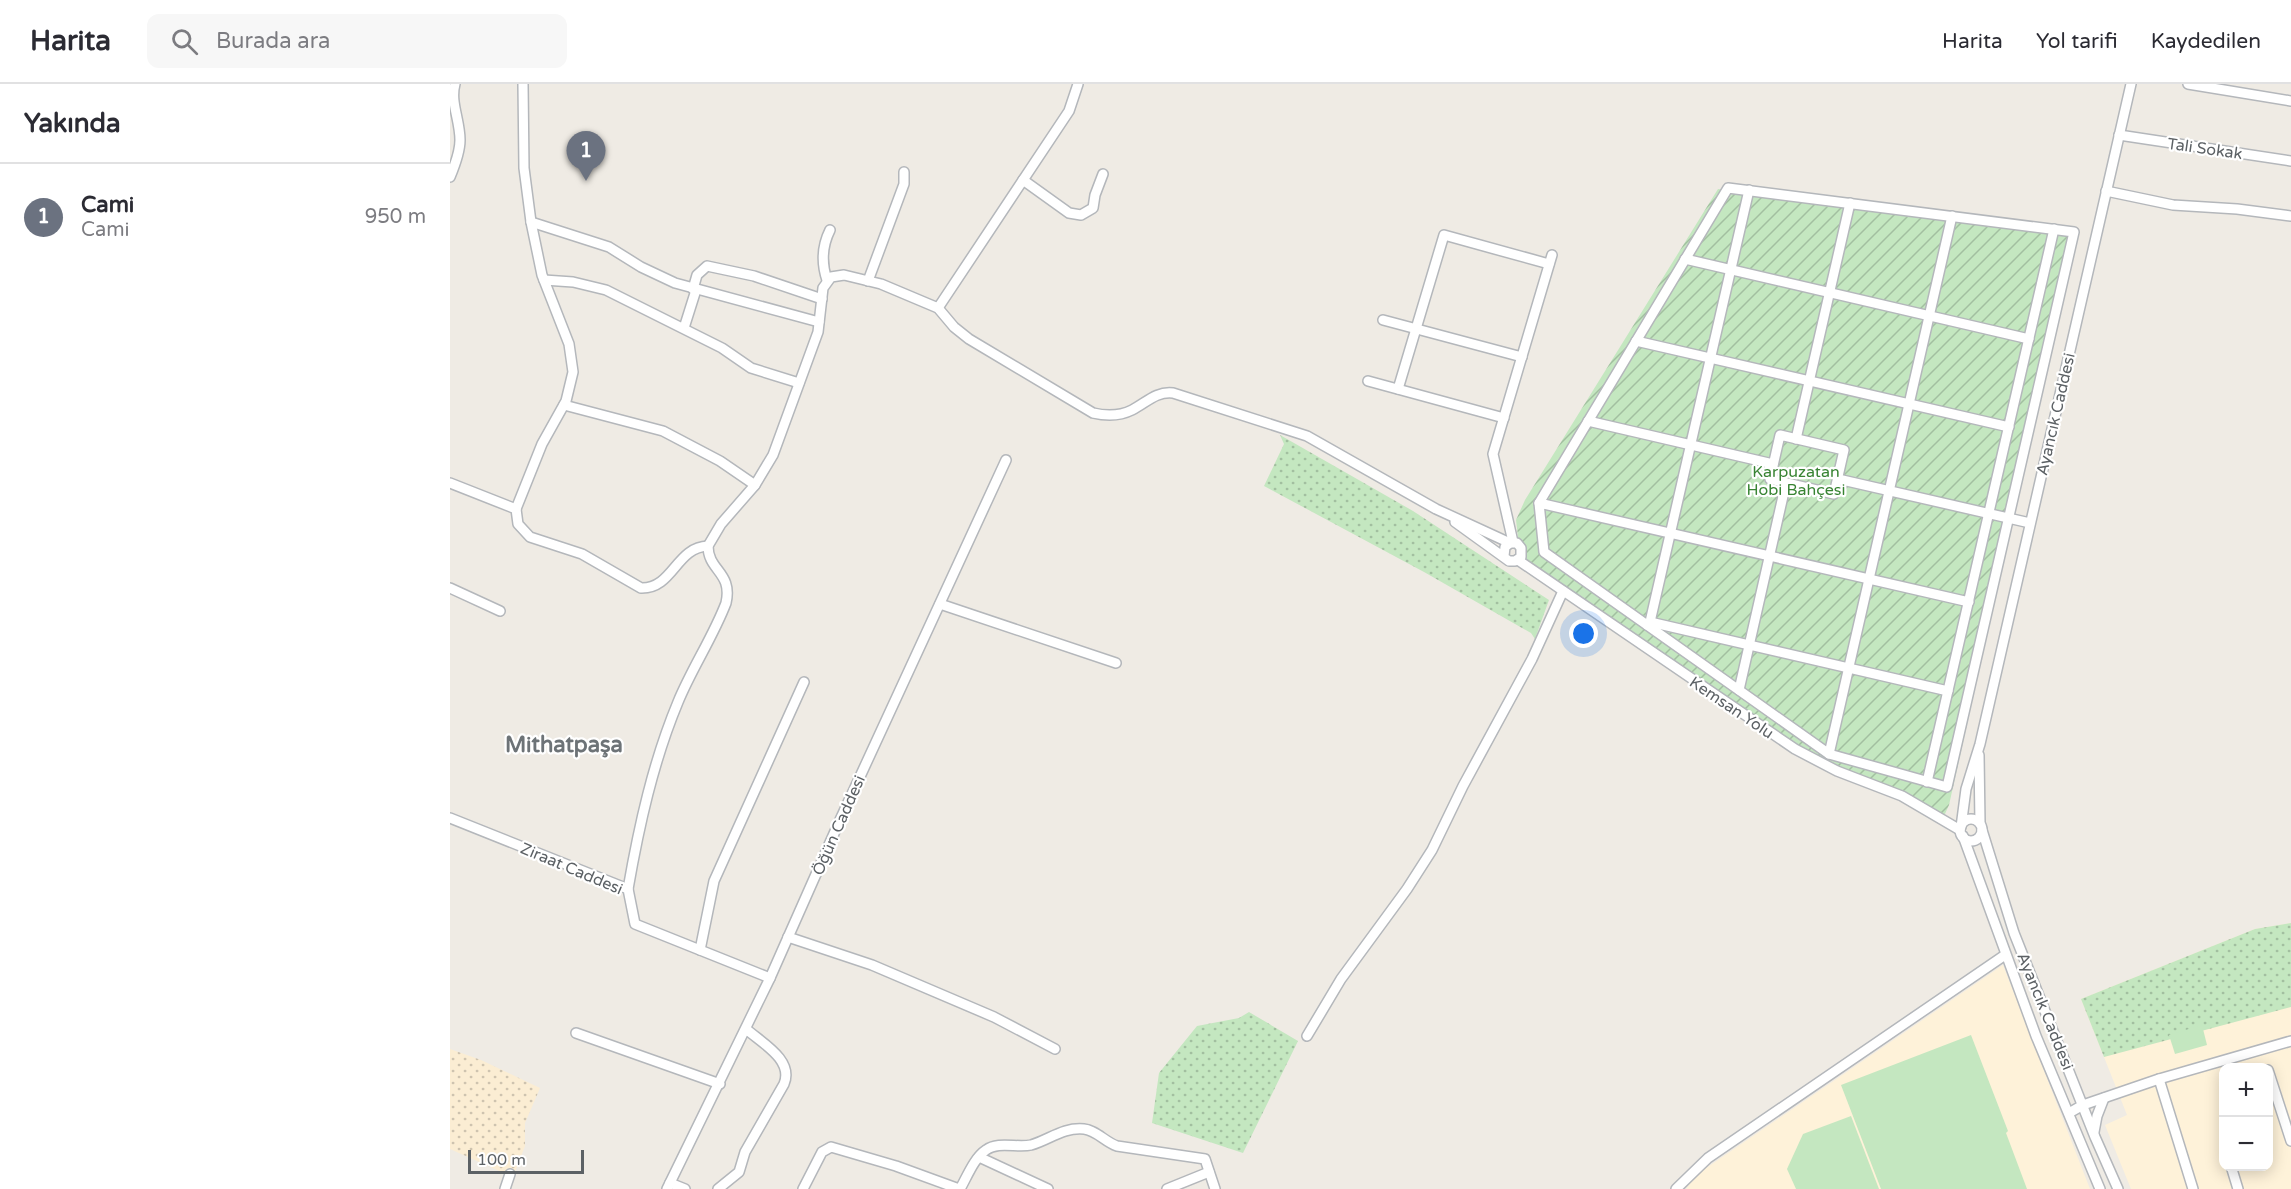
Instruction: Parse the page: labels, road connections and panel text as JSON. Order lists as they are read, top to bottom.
{
  "streets": {
    "street": [
      "Tali Sokak",
      "Ayancık Caddesi",
      "Kemsan Yolu",
      "Öğün Caddesi",
      "Ziraat Caddesi"
    ]
  },
  "crossings": [
    ["Tali Sokak", "Ayancık Caddesi"],
    ["Ayancık Caddesi", "Kemsan Yolu"],
    ["Öğün Caddesi", "Ziraat Caddesi"]
  ],
  "districts": ["Mithatpaşa"],
  "parks": ["Karpuzatan Hobi Bahçesi"],
  "scale_bar": "100 m",
  "page": {
    "header": "Harita",
    "search": "Burada ara",
    "nav": ["Harita", "Yol tarifi", "Kaydedilen"],
    "heading": "Yakında",
    "pins": "1",
    "list": [
      {
        "mark": "1",
        "name": "Cami",
        "note": "Cami",
        "value": "950 m"
      }
    ],
    "map_buttons": ["+", "−"],
    "scale": "100 m"
  }
}
